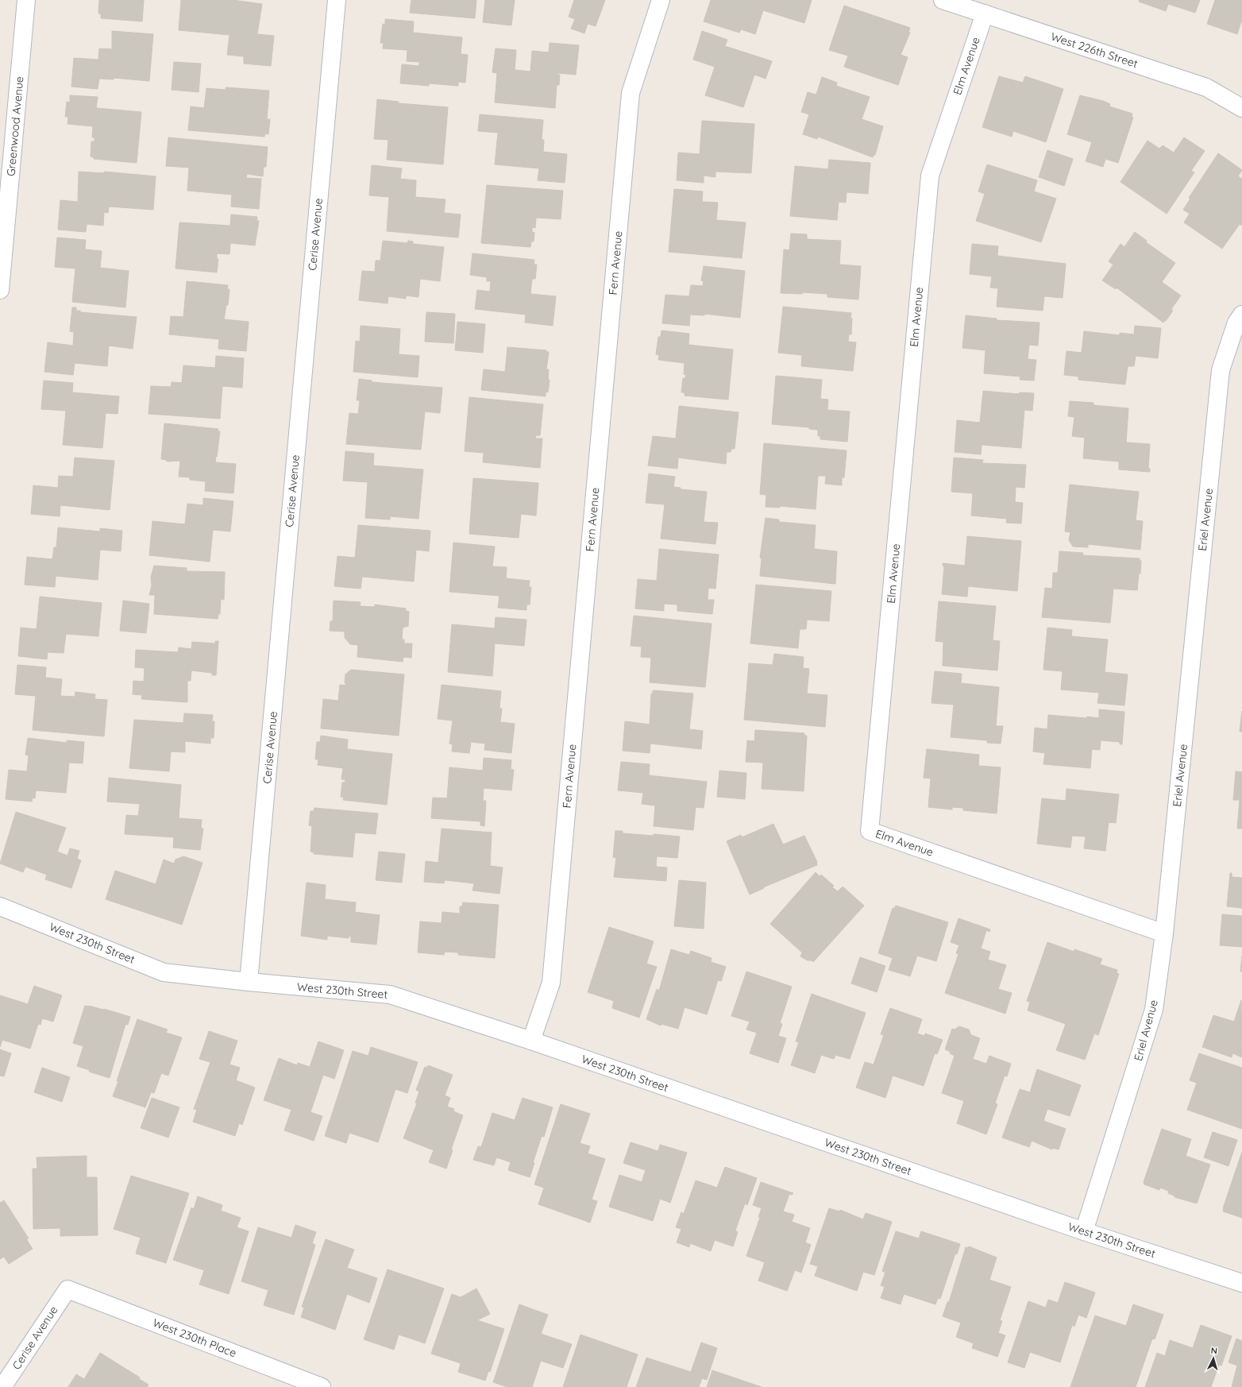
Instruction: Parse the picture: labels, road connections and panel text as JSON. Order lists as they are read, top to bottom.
{
  "streets": {
    "street": [
      "West 226th Street",
      "Elm Avenue",
      "Greenwood Avenue",
      "Cerise Avenue",
      "Fern Avenue",
      "Eriel Avenue",
      "West 230th Street",
      "West 230th Place"
    ]
  },
  "crossings": [
    ["West 226th Street", "Elm Avenue"],
    ["Elm Avenue", "Eriel Avenue"],
    ["Cerise Avenue", "West 230th Street"],
    ["Cerise Avenue", "West 230th Place"],
    ["Fern Avenue", "West 230th Street"],
    ["Eriel Avenue", "West 230th Street"]
  ],
  "north": "top"
}
